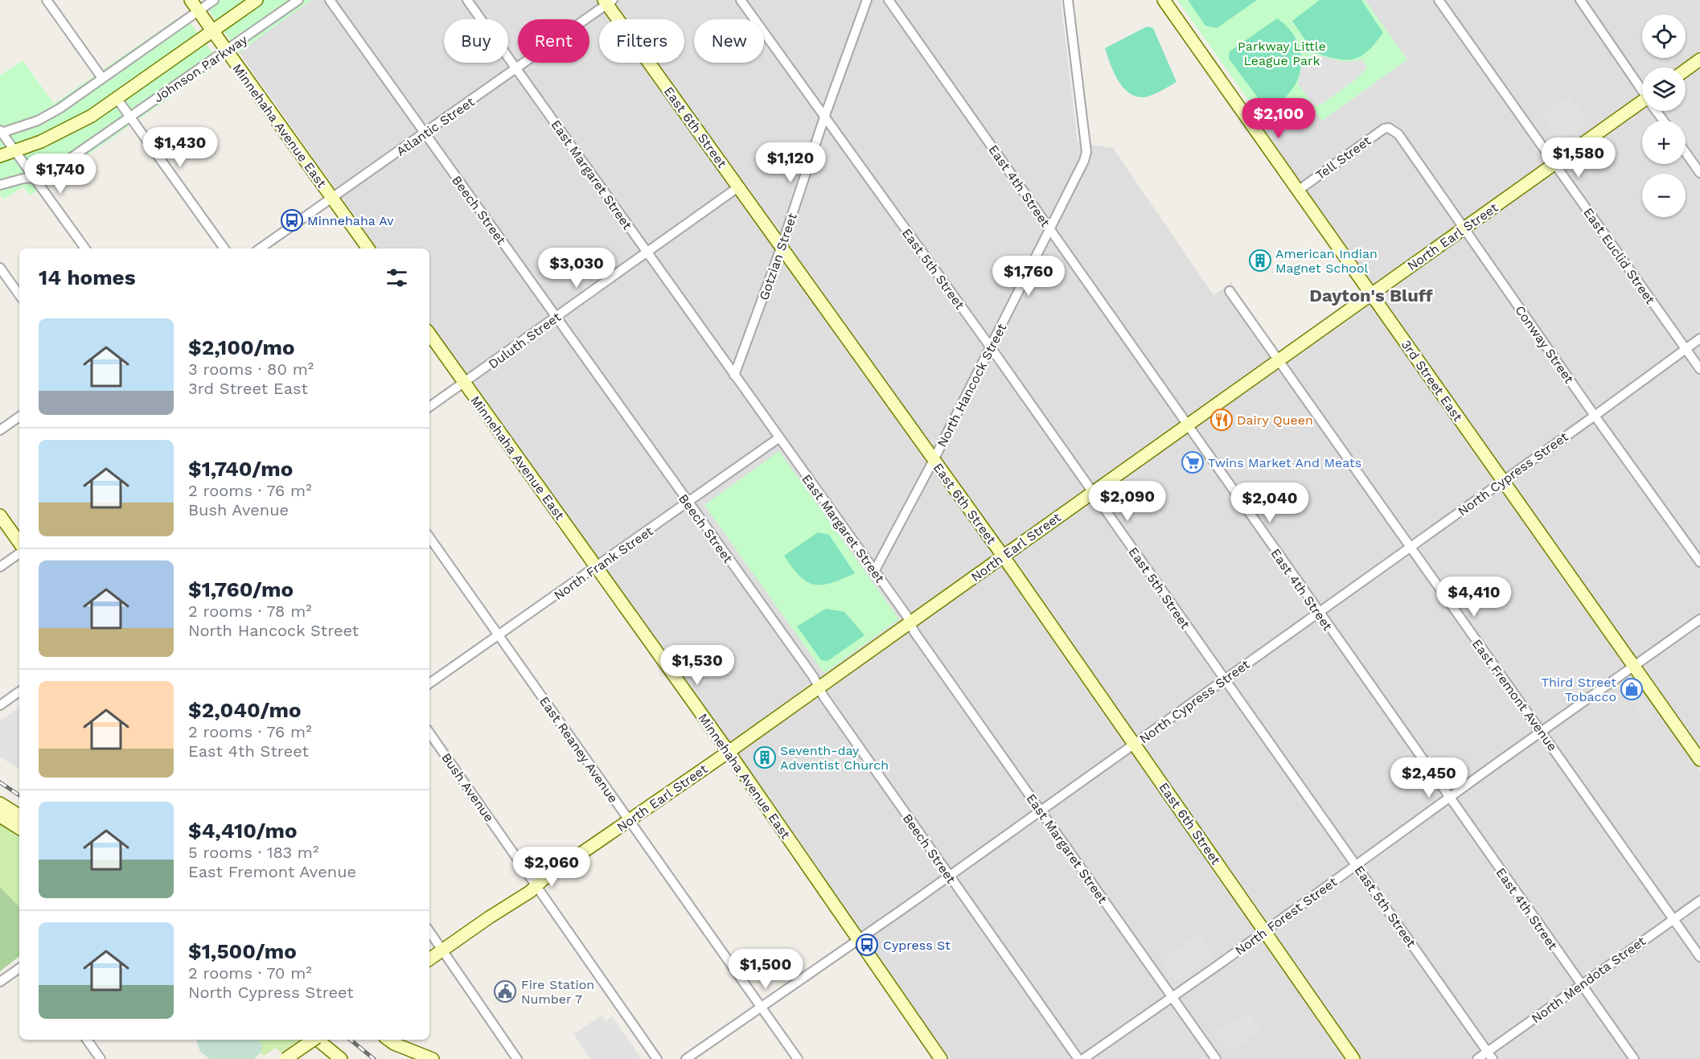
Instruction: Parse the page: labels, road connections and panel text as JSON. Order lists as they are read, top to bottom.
{
  "streets": {
    "street": [
      "Johnson Parkway",
      "Minnehaha Avenue East",
      "Atlantic Street",
      "East 6th Street",
      "Tell Street",
      "East Margaret Street",
      "East 4th Street",
      "Beech Street",
      "North Earl Street",
      "East Euclid Street",
      "Gotzian Street",
      "East 5th Street",
      "Duluth Street",
      "Conway Street",
      "3rd Street East",
      "North Hancock Street",
      "North Cypress Street",
      "North Frank Street",
      "East Fremont Avenue",
      "East Reaney Avenue",
      "Bush Avenue",
      "North Forest Street",
      "North Mendota Street"
    ]
  },
  "crossings": [
    ["Johnson Parkway", "Minnehaha Avenue East"],
    ["Minnehaha Avenue East", "Atlantic Street"],
    ["Minnehaha Avenue East", "North Earl Street"],
    ["Minnehaha Avenue East", "Duluth Street"],
    ["Minnehaha Avenue East", "North Cypress Street"],
    ["Minnehaha Avenue East", "North Frank Street"],
    ["Atlantic Street", "East 6th Street"],
    ["Atlantic Street", "East Margaret Street"],
    ["Atlantic Street", "Beech Street"],
    ["East 6th Street", "North Earl Street"],
    ["East 6th Street", "Gotzian Street"],
    ["East 6th Street", "Duluth Street"],
    ["East 6th Street", "North Hancock Street"],
    ["East 6th Street", "North Cypress Street"],
    ["East 6th Street", "North Forest Street"],
    ["Tell Street", "Conway Street"],
    ["Tell Street", "3rd Street East"],
    ["East Margaret Street", "North Earl Street"],
    ["East Margaret Street", "Gotzian Street"],
    ["East Margaret Street", "Duluth Street"],
    ["East Margaret Street", "North Hancock Street"],
    ["East Margaret Street", "North Cypress Street"],
    ["East Margaret Street", "North Frank Street"],
    ["East Margaret Street", "North Forest Street"],
    ["East 4th Street", "North Earl Street"],
    ["East 4th Street", "North Hancock Street"],
    ["East 4th Street", "North Cypress Street"],
    ["East 4th Street", "North Forest Street"],
    ["East 4th Street", "North Mendota Street"],
    ["Beech Street", "North Earl Street"],
    ["Beech Street", "Duluth Street"],
    ["Beech Street", "North Cypress Street"],
    ["Beech Street", "North Frank Street"],
    ["North Earl Street", "East Euclid Street"],
    ["North Earl Street", "East 5th Street"],
    ["North Earl Street", "Conway Street"],
    ["North Earl Street", "3rd Street East"],
    ["North Earl Street", "East Fremont Avenue"],
    ["North Earl Street", "East Reaney Avenue"],
    ["North Earl Street", "Bush Avenue"],
    ["East Euclid Street", "North Cypress Street"],
    ["Gotzian Street", "East 5th Street"],
    ["East 5th Street", "North Hancock Street"],
    ["East 5th Street", "North Cypress Street"],
    ["East 5th Street", "North Forest Street"],
    ["East 5th Street", "North Mendota Street"],
    ["Conway Street", "North Cypress Street"],
    ["3rd Street East", "North Cypress Street"],
    ["3rd Street East", "North Forest Street"],
    ["North Cypress Street", "East Fremont Avenue"],
    ["North Cypress Street", "East Reaney Avenue"],
    ["North Frank Street", "East Reaney Avenue"],
    ["East Fremont Avenue", "North Forest Street"],
    ["East Fremont Avenue", "North Mendota Street"]
  ],
  "districts": ["Dayton's Bluff"],
  "parks": ["Parkway Little League Park"],
  "places": {
    "bus stop": ["Minnehaha Av", "Cypress St"],
    "building": ["American Indian Magnet School", "Seventh-day Adventist Church"],
    "restaurant": ["Dairy Queen"],
    "supermarket": ["Twins Market And Meats"],
    "shop": ["Third Street Tobacco"],
    "public building": ["Fire Station Number 7"]
  },
  "page": {
    "map_buttons": ["+", "−"],
    "chip": [
      "Buy",
      "Rent",
      "Filters",
      "New"
    ],
    "price": [
      "$2,100",
      "$1,430",
      "$1,580",
      "$1,120",
      "$1,740",
      "$3,030",
      "$1,760",
      "$2,090",
      "$2,040",
      "$4,410",
      "$1,530",
      "$2,450",
      "$2,060",
      "$1,500"
    ],
    "heading": "14 homes",
    "list": [
      {
        "name": "$2,100/mo",
        "note": "3 rooms · 80 m² · 3rd Street East"
      },
      {
        "name": "$1,740/mo",
        "note": "2 rooms · 76 m² · Bush Avenue"
      },
      {
        "name": "$1,760/mo",
        "note": "2 rooms · 78 m² · North Hancock Street"
      },
      {
        "name": "$2,040/mo",
        "note": "2 rooms · 76 m² · East 4th Street"
      },
      {
        "name": "$4,410/mo",
        "note": "5 rooms · 183 m² · East Fremont Avenue"
      },
      {
        "name": "$1,500/mo",
        "note": "2 rooms · 70 m² · North Cypress Street"
      }
    ]
  }
}
